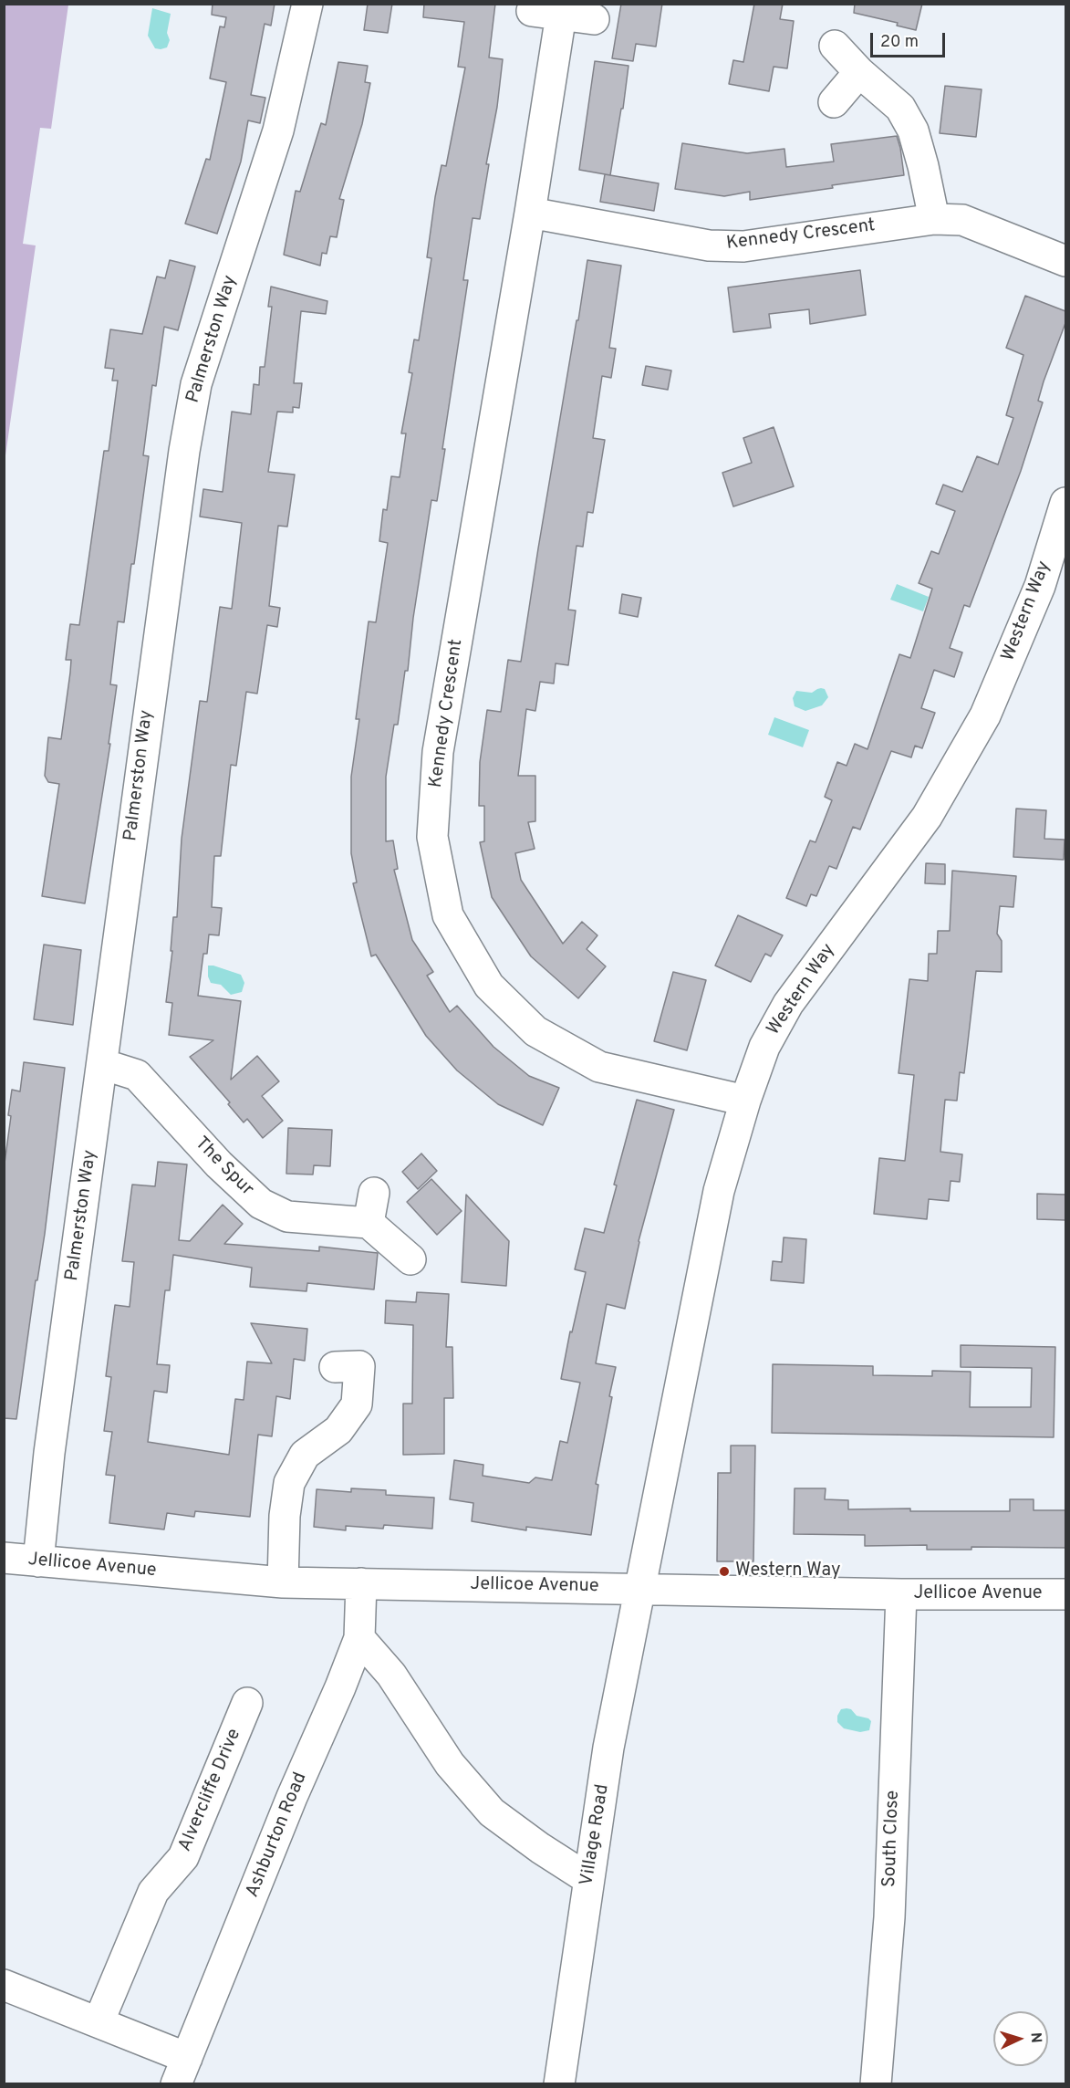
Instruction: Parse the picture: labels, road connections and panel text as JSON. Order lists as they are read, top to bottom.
{
  "streets": {
    "street": [
      "Kennedy Crescent",
      "Palmerston Way",
      "Western Way",
      "The Spur",
      "Jellicoe Avenue",
      "Alvercliffe Drive",
      "Ashburton Road",
      "Village Road",
      "South Close"
    ]
  },
  "crossings": [
    ["Kennedy Crescent", "Western Way"],
    ["Palmerston Way", "The Spur"],
    ["Palmerston Way", "Jellicoe Avenue"],
    ["Western Way", "Jellicoe Avenue"],
    ["Western Way", "Village Road"],
    ["Jellicoe Avenue", "Ashburton Road"],
    ["Jellicoe Avenue", "Village Road"],
    ["Jellicoe Avenue", "South Close"]
  ],
  "places": ["Western Way"],
  "scale_bar": "20 m",
  "north": "right"
}
